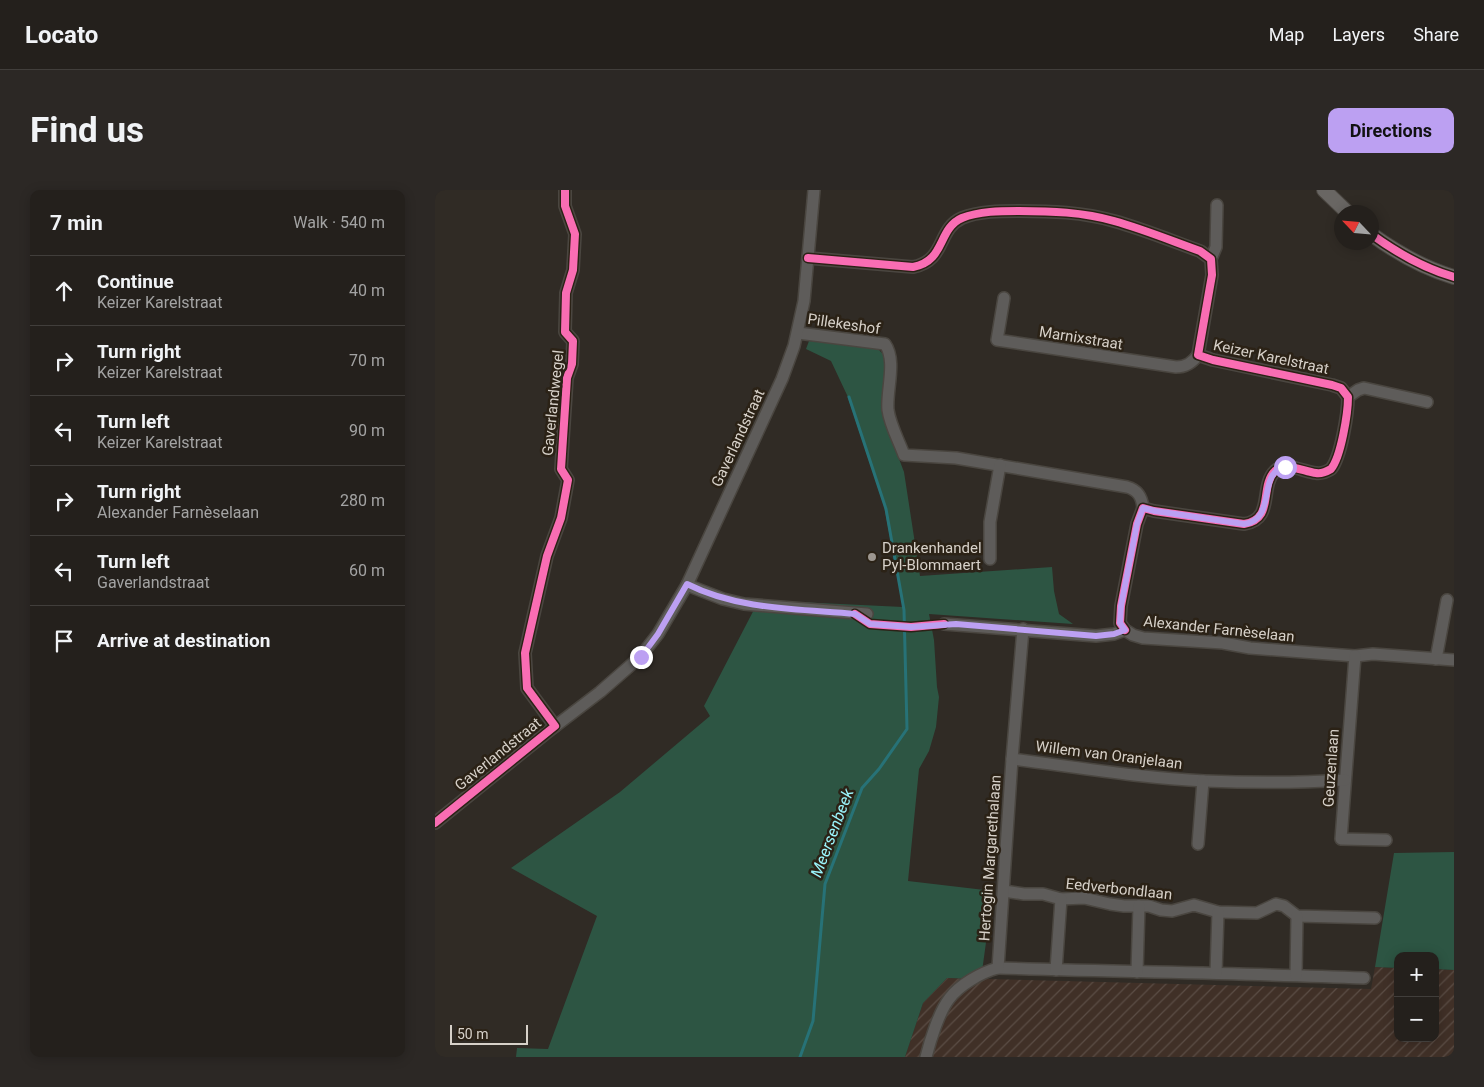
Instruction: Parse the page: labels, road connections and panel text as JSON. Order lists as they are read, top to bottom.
{
  "streets": {
    "street": [
      "Pillekeshof",
      "Marnixstraat",
      "Keizer Karelstraat",
      "Gaverlandwegel",
      "Gaverlandstraat",
      "Alexander Farnèselaan",
      "Willem van Oranjelaan",
      "Geuzenlaan",
      "Hertogin Margarethalaan",
      "Eedverbondlaan"
    ]
  },
  "crossings": [
    ["Pillekeshof", "Gaverlandstraat"],
    ["Marnixstraat", "Keizer Karelstraat"],
    ["Gaverlandwegel", "Gaverlandstraat"],
    ["Alexander Farnèselaan", "Geuzenlaan"],
    ["Alexander Farnèselaan", "Hertogin Margarethalaan"],
    ["Willem van Oranjelaan", "Geuzenlaan"],
    ["Willem van Oranjelaan", "Hertogin Margarethalaan"],
    ["Hertogin Margarethalaan", "Eedverbondlaan"]
  ],
  "water": ["Meersenbeek"],
  "places": ["Drankenhandel Pyl-Blommaert"],
  "scale_bar": "50 m",
  "north": "top left",
  "page": {
    "header": "Locato",
    "nav": ["Map", "Layers", "Share"],
    "buttons": "Directions",
    "title": "Find us",
    "heading": ["7 min", "Walk · 540 m"],
    "list": [
      ["Continue", "Keizer Karelstraat", "40 m"],
      ["Turn right", "Keizer Karelstraat", "70 m"],
      ["Turn left", "Keizer Karelstraat", "90 m"],
      ["Turn right", "Alexander Farnèselaan", "280 m"],
      ["Turn left", "Gaverlandstraat", "60 m"],
      "Arrive at destination"
    ],
    "map_buttons": ["+", "−"],
    "scale": "50 m"
  }
}
